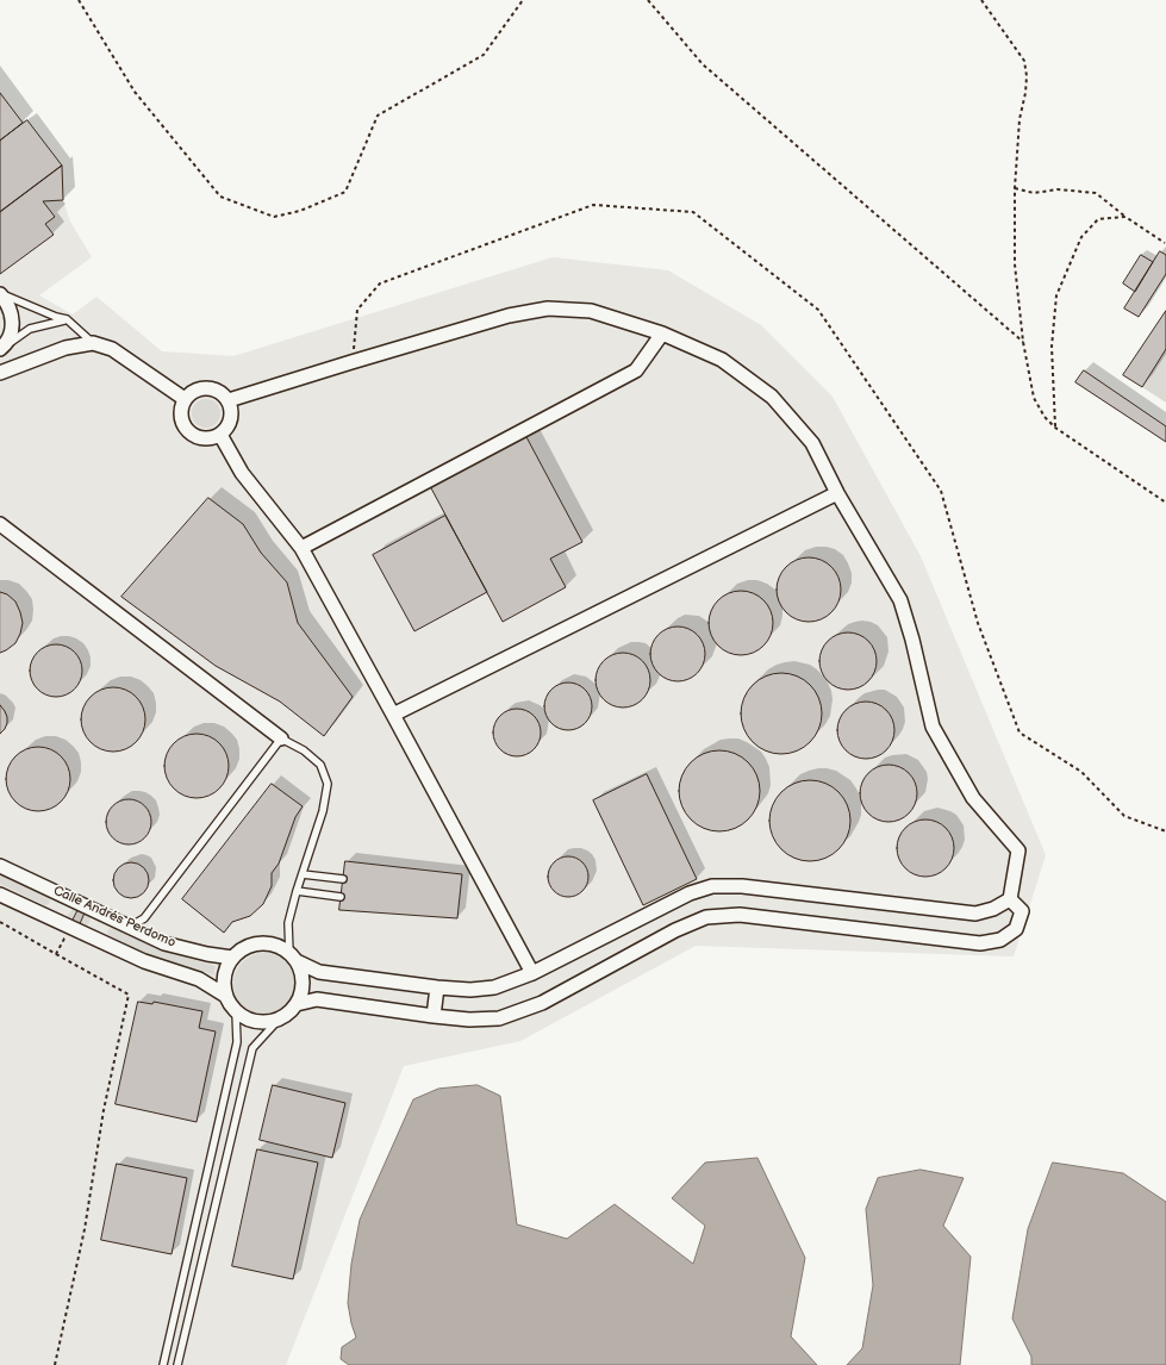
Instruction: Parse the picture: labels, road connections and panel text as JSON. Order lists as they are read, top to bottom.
{
  "streets": {
    "street": ["Calle Andrés Perdomo"]
  }
}
